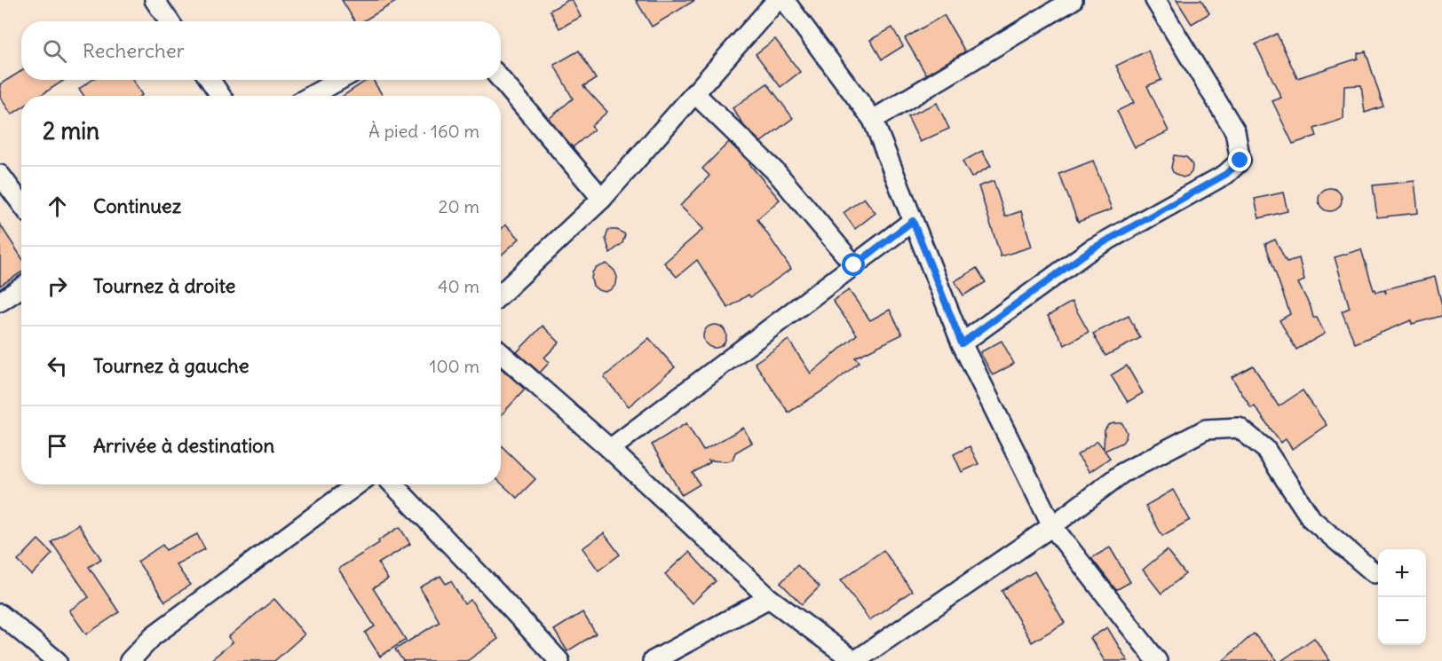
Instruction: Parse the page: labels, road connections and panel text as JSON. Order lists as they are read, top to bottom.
{
  "page": {
    "search": "Rechercher",
    "heading": ["2 min", "À pied · 160 m"],
    "list": [
      ["Continuez", "20 m"],
      ["Tournez à droite", "40 m"],
      ["Tournez à gauche", "100 m"],
      "Arrivée à destination"
    ],
    "map_buttons": ["+", "−"]
  }
}
